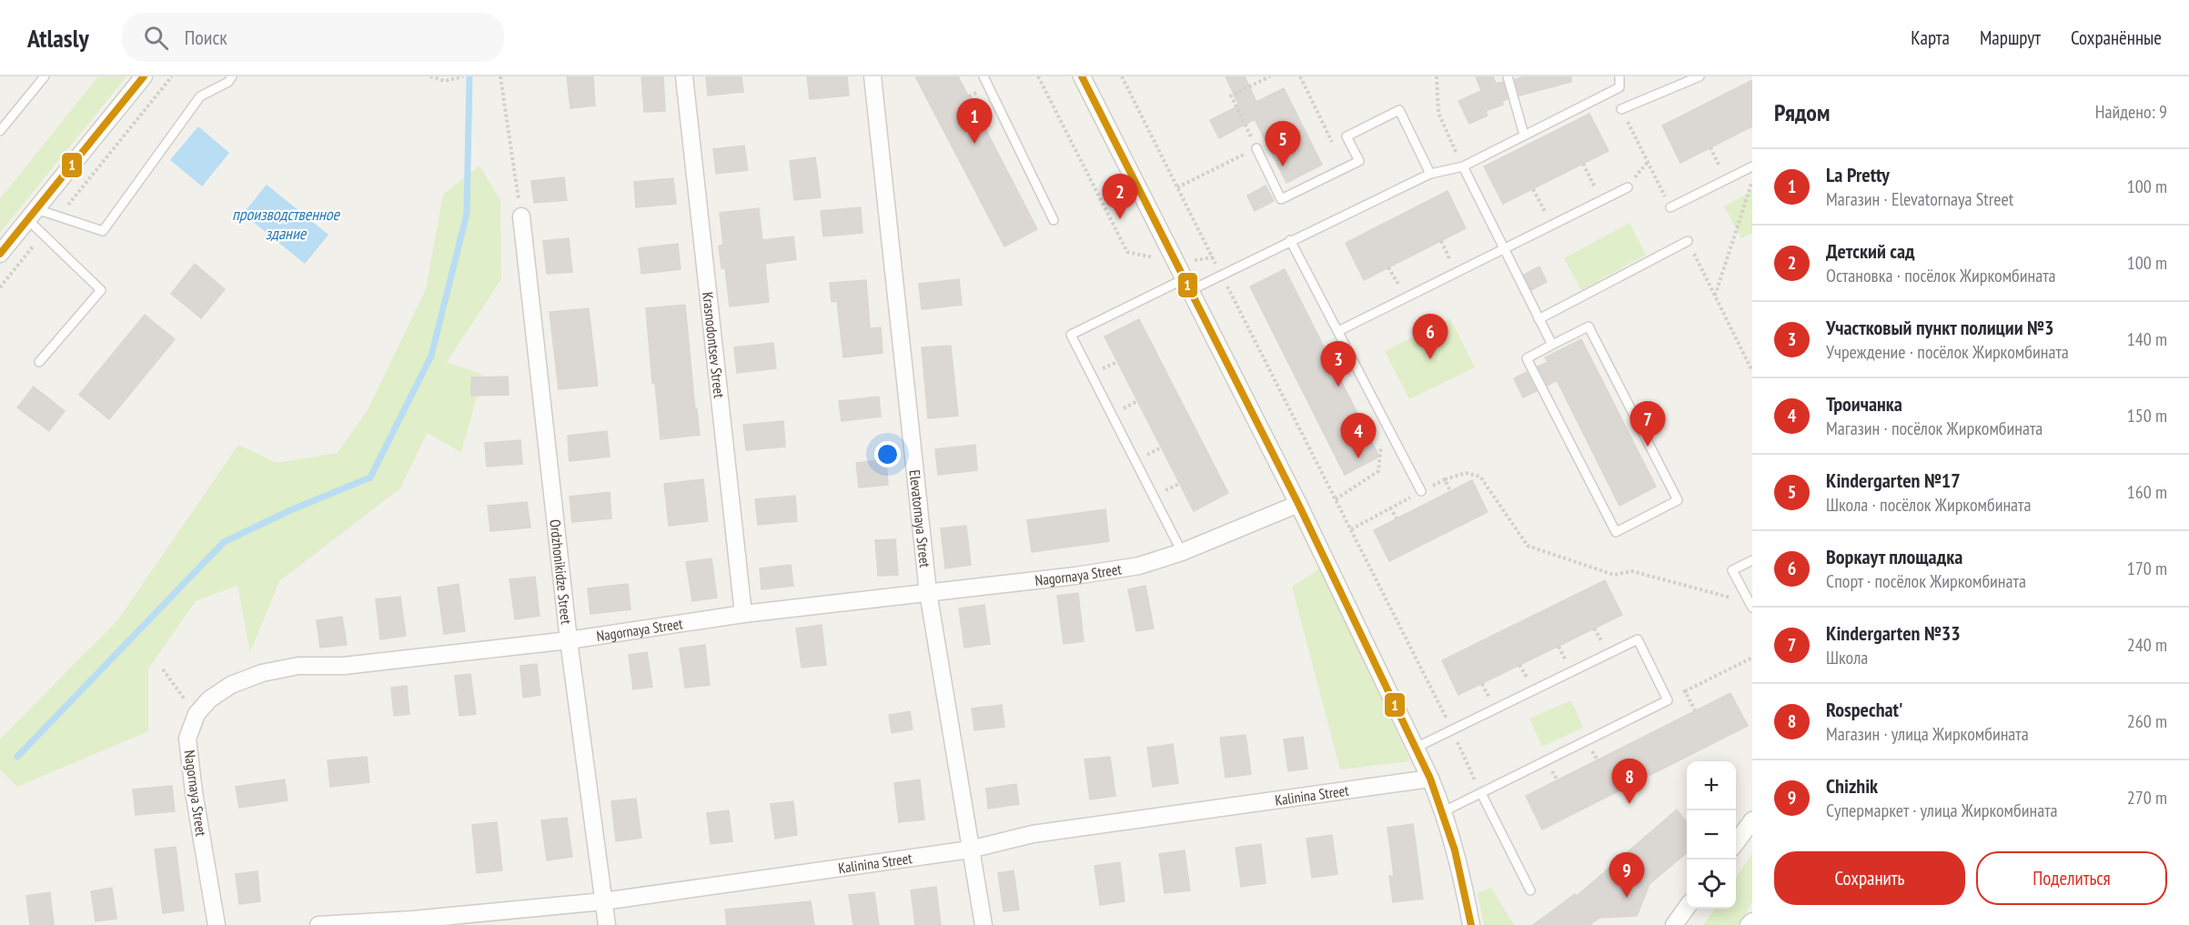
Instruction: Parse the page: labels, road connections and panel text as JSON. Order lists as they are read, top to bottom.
{
  "streets": {
    "street": [
      "Krasnodontsev Street",
      "Elevatornaya Street",
      "Ordzhonikidze Street",
      "Nagornaya Street",
      "Kalinina Street"
    ]
  },
  "crossings": [
    ["Krasnodontsev Street", "Nagornaya Street"],
    ["Elevatornaya Street", "Nagornaya Street"],
    ["Elevatornaya Street", "Kalinina Street"],
    ["Ordzhonikidze Street", "Nagornaya Street"],
    ["Ordzhonikidze Street", "Kalinina Street"]
  ],
  "water": ["производственное здание"],
  "lines": ["transit line 1"],
  "page": {
    "header": "Atlasly",
    "search": "Поиск",
    "nav": ["Карта", "Маршрут", "Сохранённые"],
    "heading": ["Рядом", "Найдено: 9"],
    "pins": [
      "1",
      "5",
      "2",
      "6",
      "3",
      "7",
      "4",
      "8",
      "9"
    ],
    "list": [
      {
        "mark": "1",
        "name": "La Pretty",
        "note": "Магазин · Elevatornaya Street",
        "value": "100 m"
      },
      {
        "mark": "2",
        "name": "Детский сад",
        "note": "Остановка · посёлок Жиркомбината",
        "value": "100 m"
      },
      {
        "mark": "3",
        "name": "Участковый пункт полиции №3",
        "note": "Учреждение · посёлок Жиркомбината",
        "value": "140 m"
      },
      {
        "mark": "4",
        "name": "Троичанка",
        "note": "Магазин · посёлок Жиркомбината",
        "value": "150 m"
      },
      {
        "mark": "5",
        "name": "Kindergarten №17",
        "note": "Школа · посёлок Жиркомбината",
        "value": "160 m"
      },
      {
        "mark": "6",
        "name": "Воркаут площадка",
        "note": "Спорт · посёлок Жиркомбината",
        "value": "170 m"
      },
      {
        "mark": "7",
        "name": "Kindergarten №33",
        "note": "Школа",
        "value": "240 m"
      },
      {
        "mark": "8",
        "name": "Rospechat'",
        "note": "Магазин · улица Жиркомбината",
        "value": "260 m"
      },
      {
        "mark": "9",
        "name": "Chizhik",
        "note": "Супермаркет · улица Жиркомбината",
        "value": "270 m"
      }
    ],
    "map_buttons": ["+", "−"],
    "buttons": ["Сохранить", "Поделиться"]
  }
}
